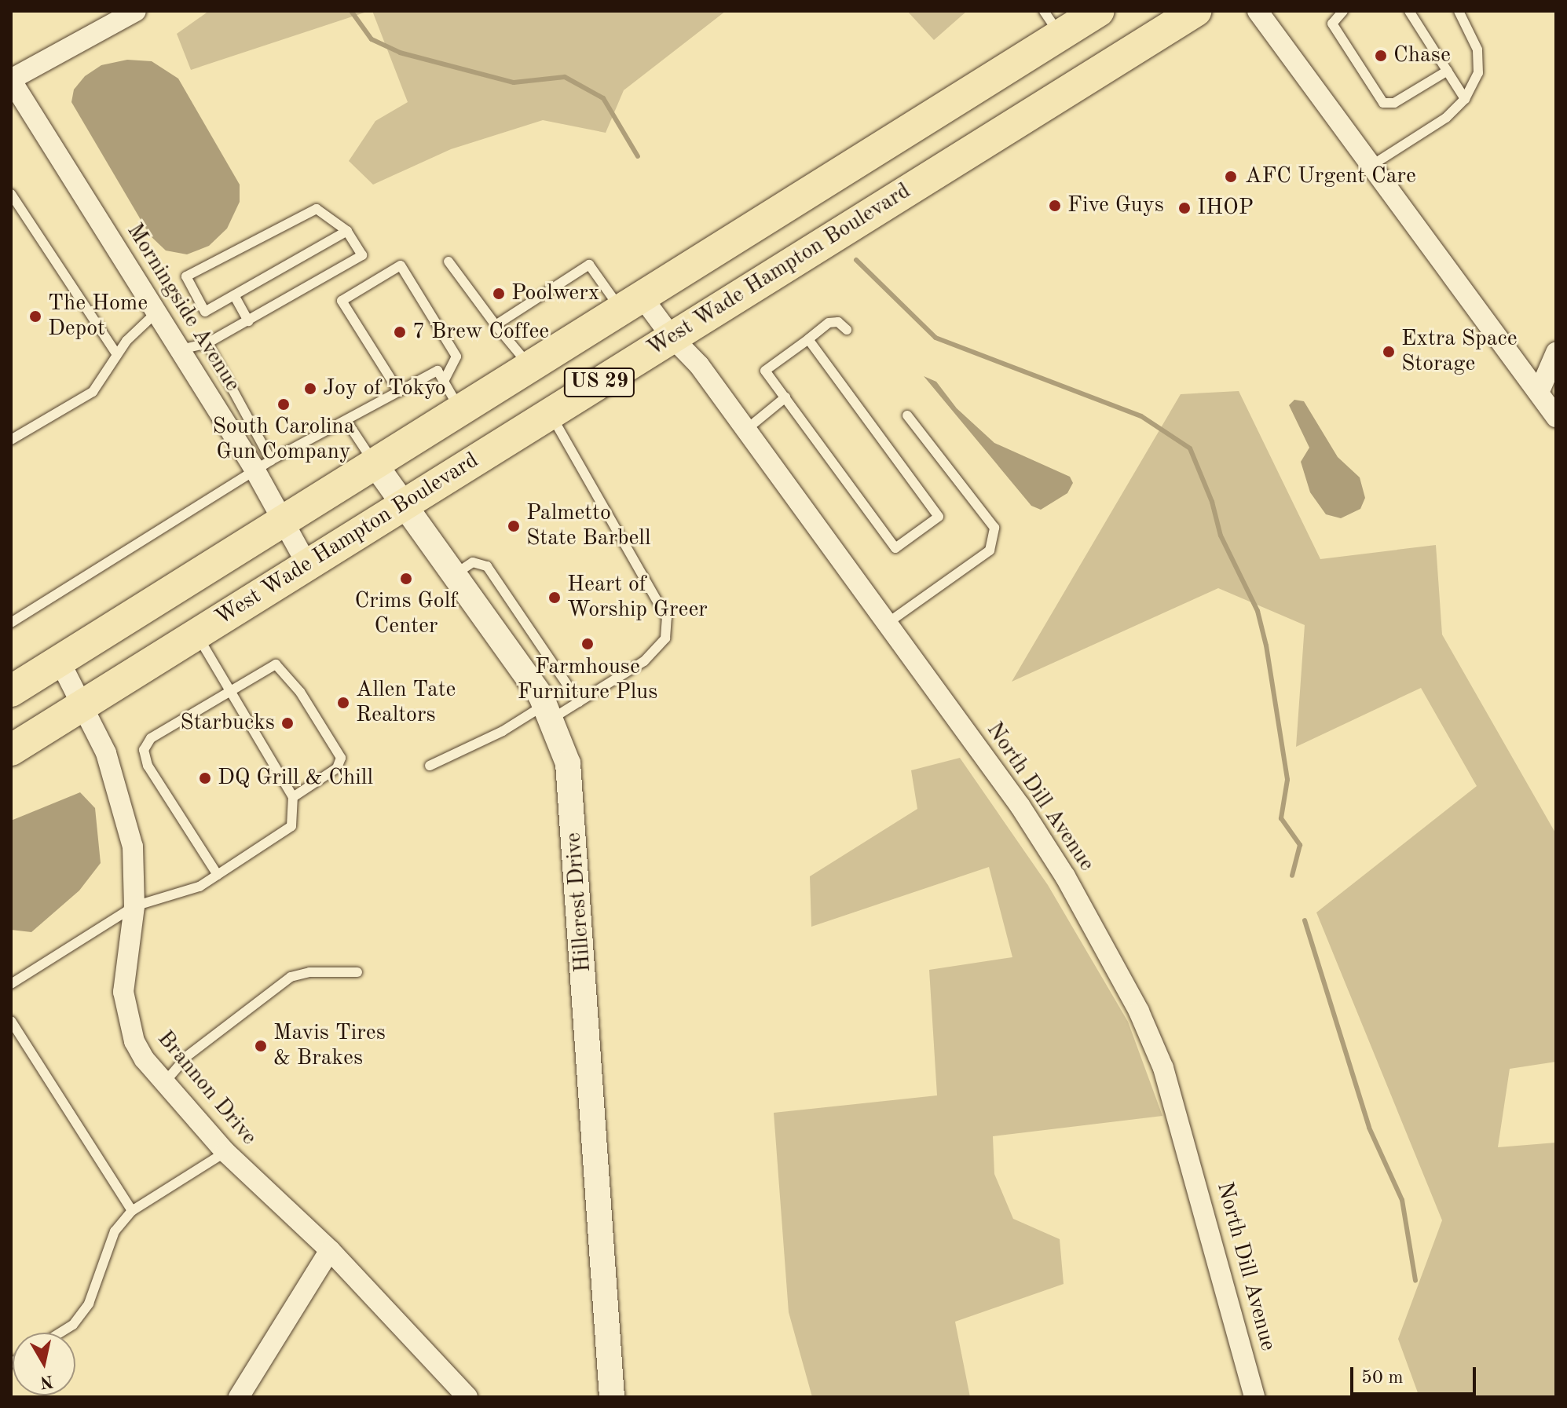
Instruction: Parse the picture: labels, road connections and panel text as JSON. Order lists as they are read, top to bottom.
{
  "streets": {
    "main road": ["West Wade Hampton Boulevard", "US 29"],
    "street": [
      "Morningside Avenue",
      "North Dill Avenue",
      "Hillcrest Drive",
      "Brannon Drive"
    ]
  },
  "crossings": [
    ["West Wade Hampton Boulevard", "Morningside Avenue"],
    ["West Wade Hampton Boulevard", "North Dill Avenue"],
    ["West Wade Hampton Boulevard", "Hillcrest Drive"],
    ["West Wade Hampton Boulevard", "Brannon Drive"],
    ["Morningside Avenue", "US 29"],
    ["US 29", "North Dill Avenue"],
    ["US 29", "Hillcrest Drive"],
    ["US 29", "Brannon Drive"]
  ],
  "places": [
    "Chase",
    "AFC Urgent Care",
    "Five Guys",
    "IHOP",
    "Poolwerx",
    "The Home Depot",
    "7 Brew Coffee",
    "Extra Space Storage",
    "Joy of Tokyo",
    "South Carolina Gun Company",
    "Palmetto State Barbell",
    "Crims Golf Center",
    "Heart of Worship Greer",
    "Farmhouse Furniture Plus",
    "Allen Tate Realtors",
    "Starbucks",
    "DQ Grill & Chill",
    "Mavis Tires & Brakes"
  ],
  "scale_bar": "50 m",
  "north": "bottom"
}
